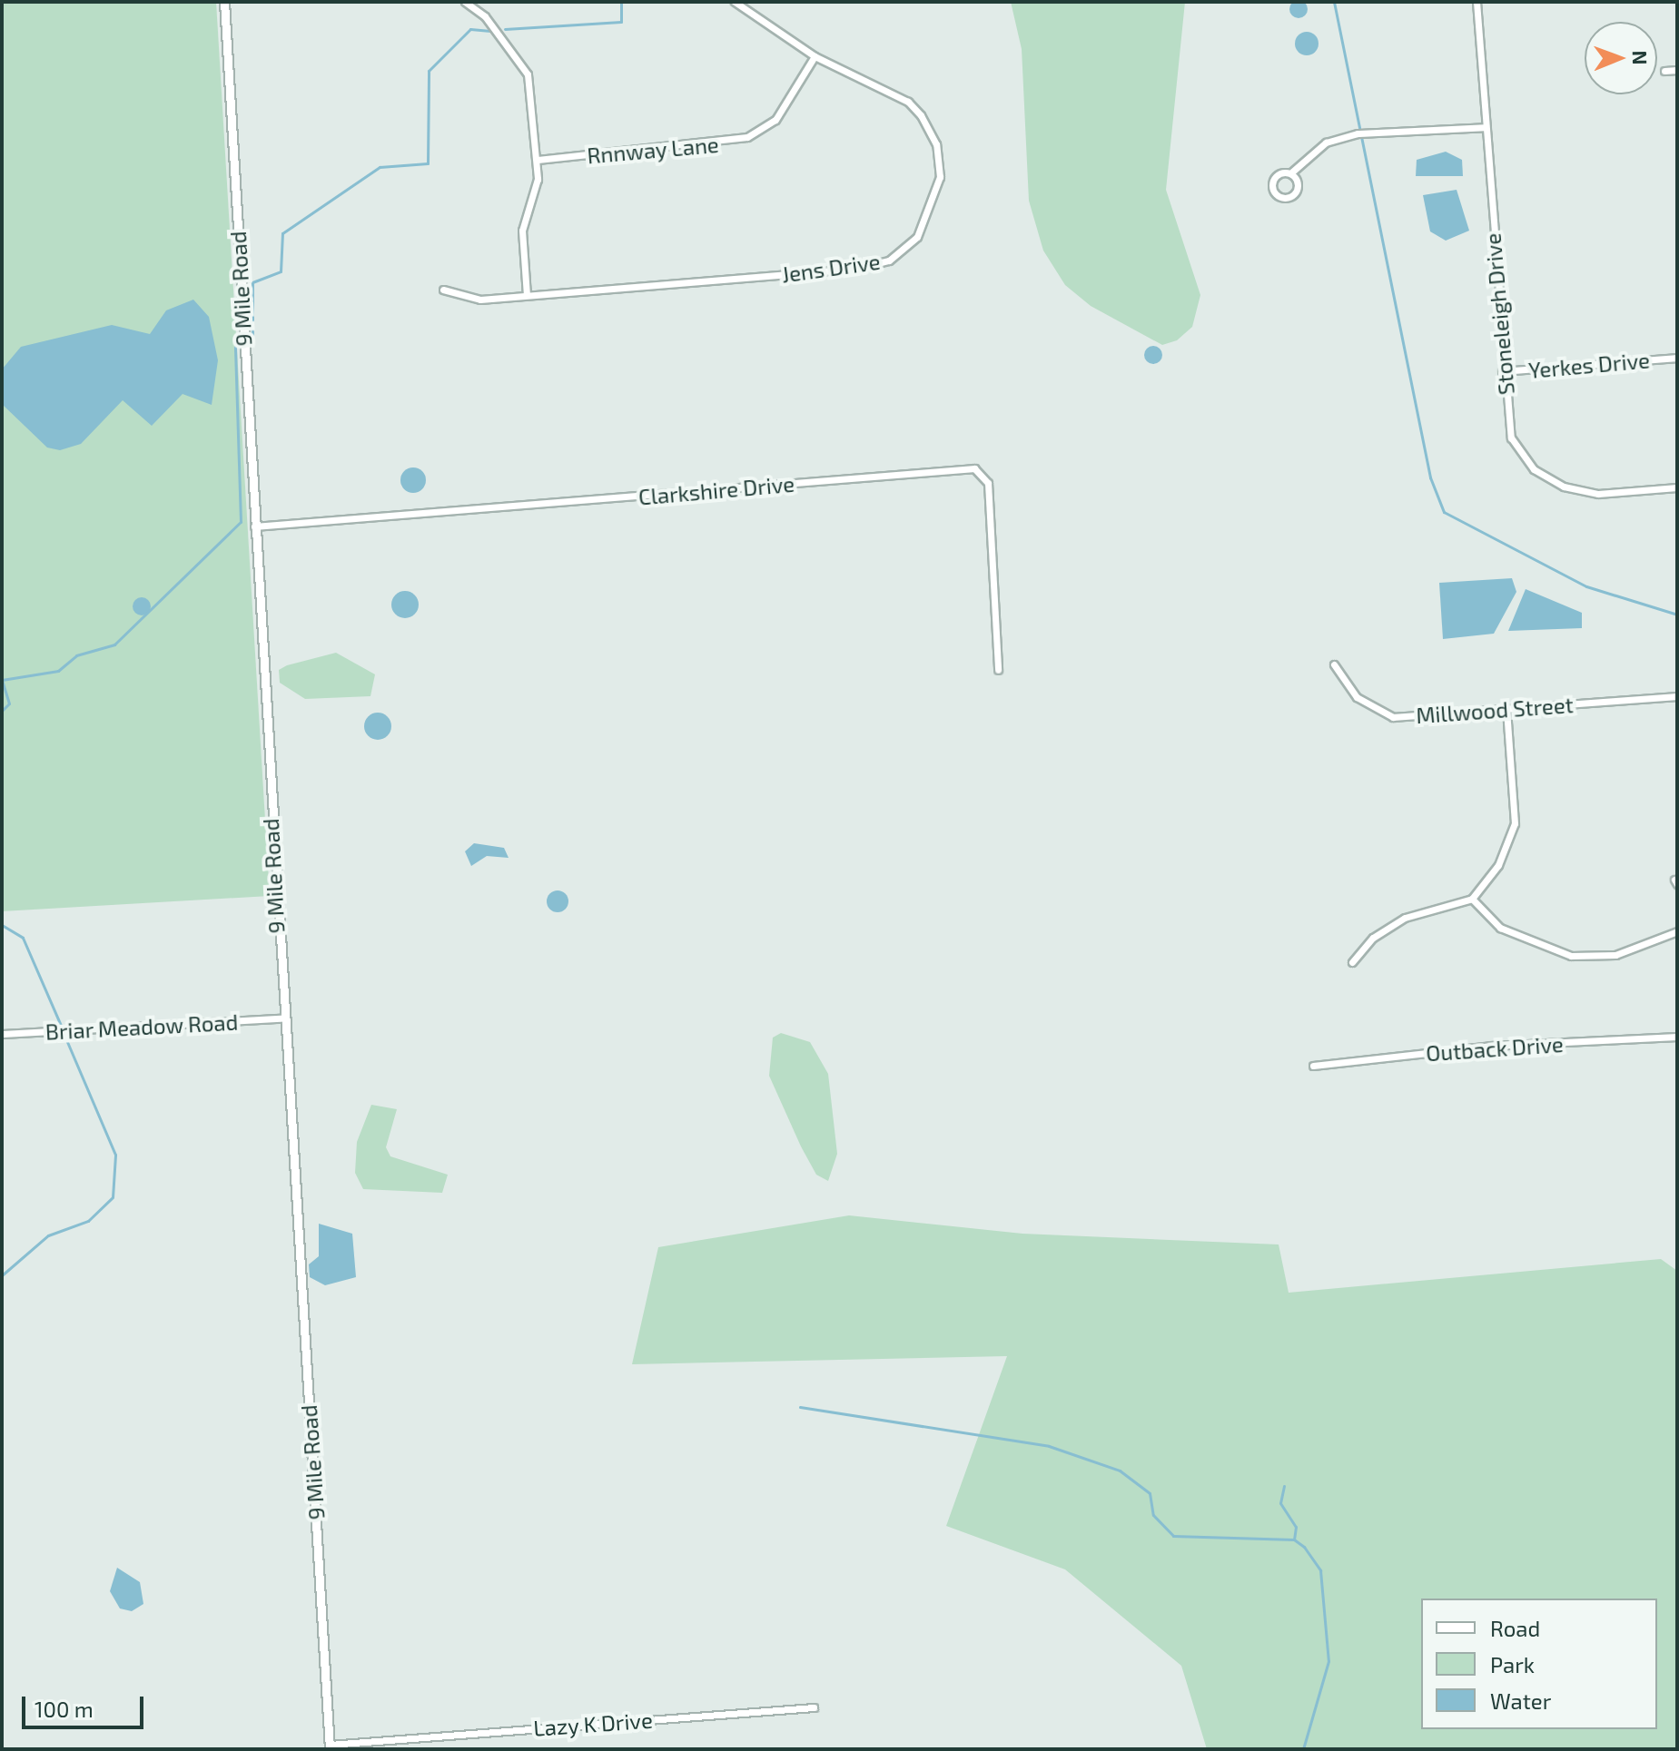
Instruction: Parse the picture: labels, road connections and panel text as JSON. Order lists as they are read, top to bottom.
{
  "streets": {
    "street": [
      "Rnnway Lane",
      "Jens Drive",
      "9 Mile Road",
      "Stoneleigh Drive",
      "Yerkes Drive",
      "Clarkshire Drive",
      "Millwood Street",
      "Briar Meadow Road",
      "Outback Drive",
      "Lazy K Drive"
    ]
  },
  "crossings": [
    ["Rnnway Lane", "Jens Drive"],
    ["9 Mile Road", "Clarkshire Drive"],
    ["9 Mile Road", "Briar Meadow Road"],
    ["9 Mile Road", "Lazy K Drive"],
    ["Stoneleigh Drive", "Yerkes Drive"]
  ],
  "legend": ["Road", "Park", "Water"],
  "scale_bar": "100 m",
  "north": "right"
}
